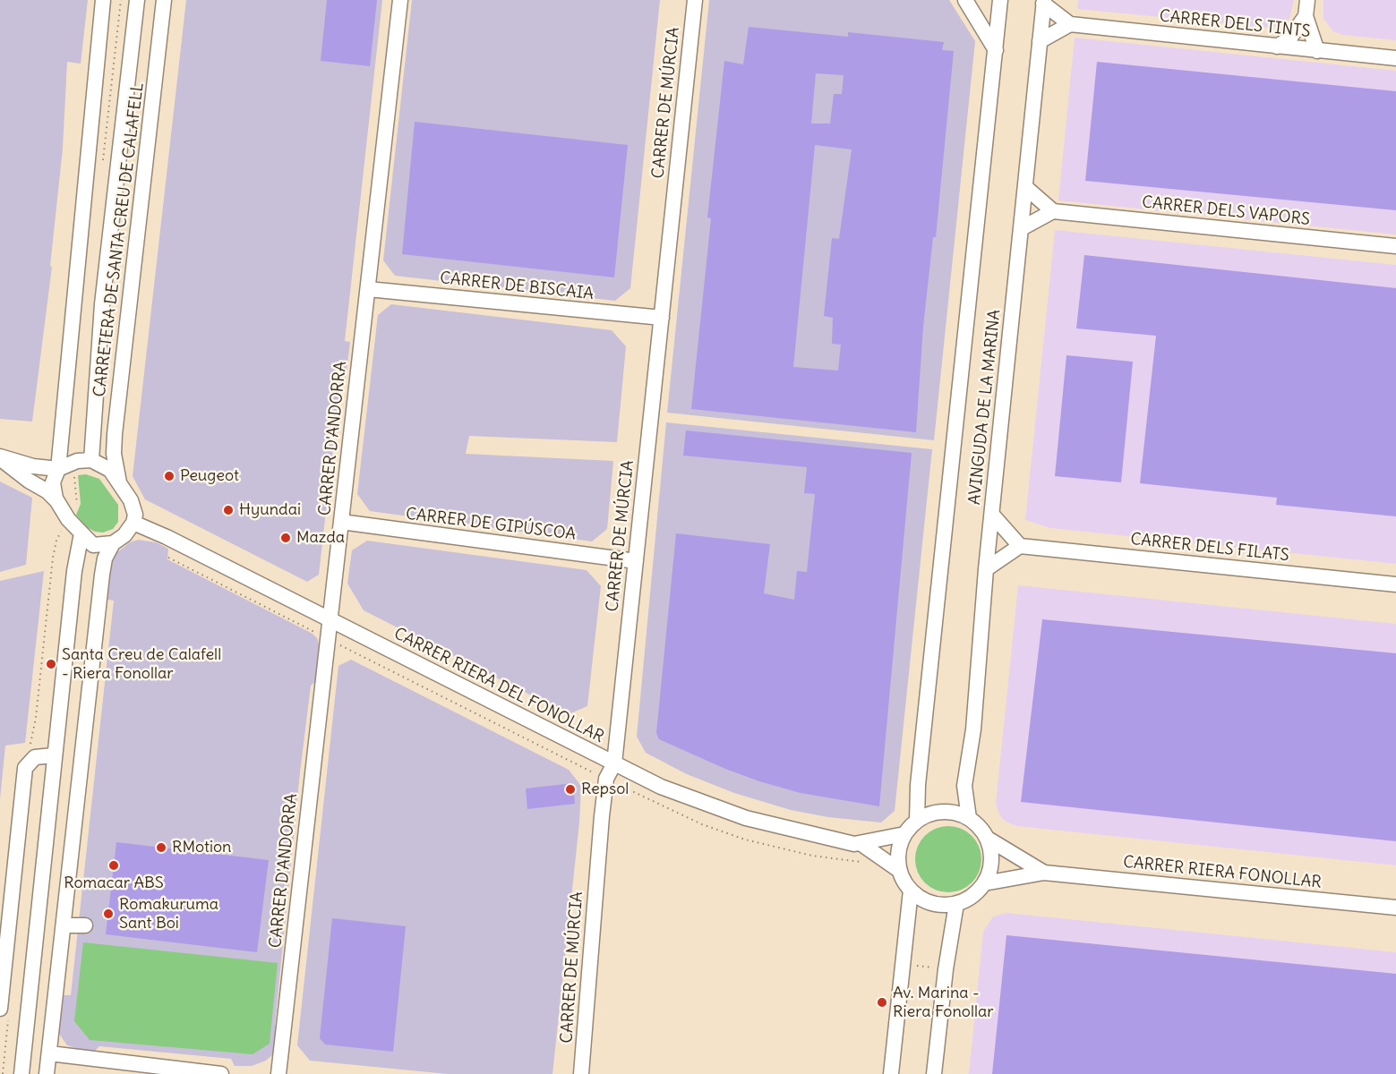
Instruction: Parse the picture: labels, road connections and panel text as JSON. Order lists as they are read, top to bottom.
{
  "streets": {
    "street": [
      "CARRER DELS TINTS",
      "CARRER DE MÚRCIA",
      "CARRER DELS VAPORS",
      "CARRETERA DE SANTA CREU DE CALAFELL",
      "CARRER DE BISCAIA",
      "AVINGUDA DE LA MARINA",
      "CARRER D'ANDORRA",
      "CARRER DE GIPÚSCOA",
      "CARRER DELS FILATS",
      "CARRER RIERA DEL FONOLLAR",
      "CARRER RIERA FONOLLAR"
    ]
  },
  "crossings": [
    ["CARRER DE MÚRCIA", "CARRER DE BISCAIA"],
    ["CARRER DE MÚRCIA", "CARRER DE GIPÚSCOA"],
    ["CARRER DE MÚRCIA", "CARRER RIERA DEL FONOLLAR"],
    ["CARRETERA DE SANTA CREU DE CALAFELL", "CARRER RIERA DEL FONOLLAR"],
    ["CARRER DE BISCAIA", "CARRER D'ANDORRA"],
    ["AVINGUDA DE LA MARINA", "CARRER RIERA FONOLLAR"],
    ["CARRER D'ANDORRA", "CARRER DE GIPÚSCOA"],
    ["CARRER D'ANDORRA", "CARRER RIERA DEL FONOLLAR"]
  ],
  "places": [
    "Peugeot",
    "Hyundai",
    "Mazda",
    "Santa Creu de Calafell - Riera Fonollar",
    "Repsol",
    "RMotion",
    "Romacar ABS",
    "Romakuruma Sant Boi",
    "Av. Marina - Riera Fonollar"
  ]
}
